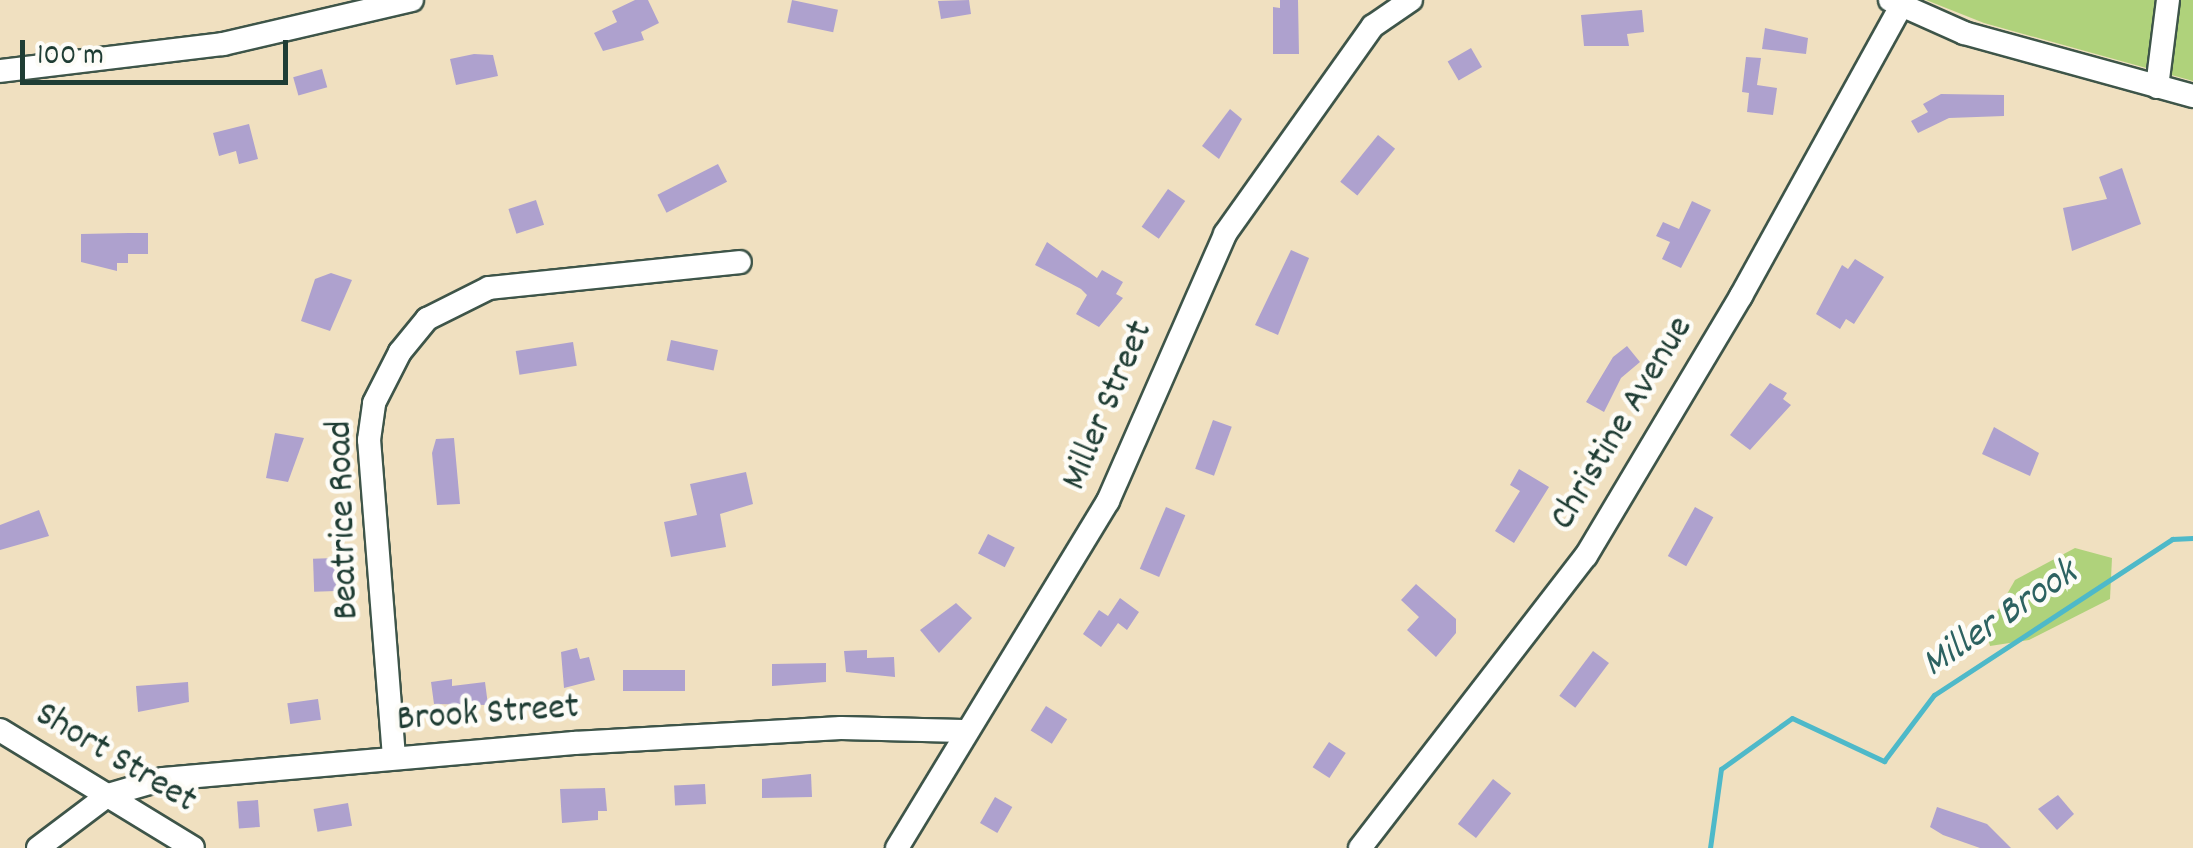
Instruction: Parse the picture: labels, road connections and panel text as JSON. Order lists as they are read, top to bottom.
{
  "streets": {
    "street": [
      "Miller Street",
      "Christine Avenue",
      "Beatrice Road",
      "Brook Street",
      "Short Street"
    ]
  },
  "crossings": [
    ["Miller Street", "Brook Street"],
    ["Beatrice Road", "Brook Street"],
    ["Brook Street", "Short Street"]
  ],
  "water": ["Miller Brook"],
  "scale_bar": "100 m"
}
